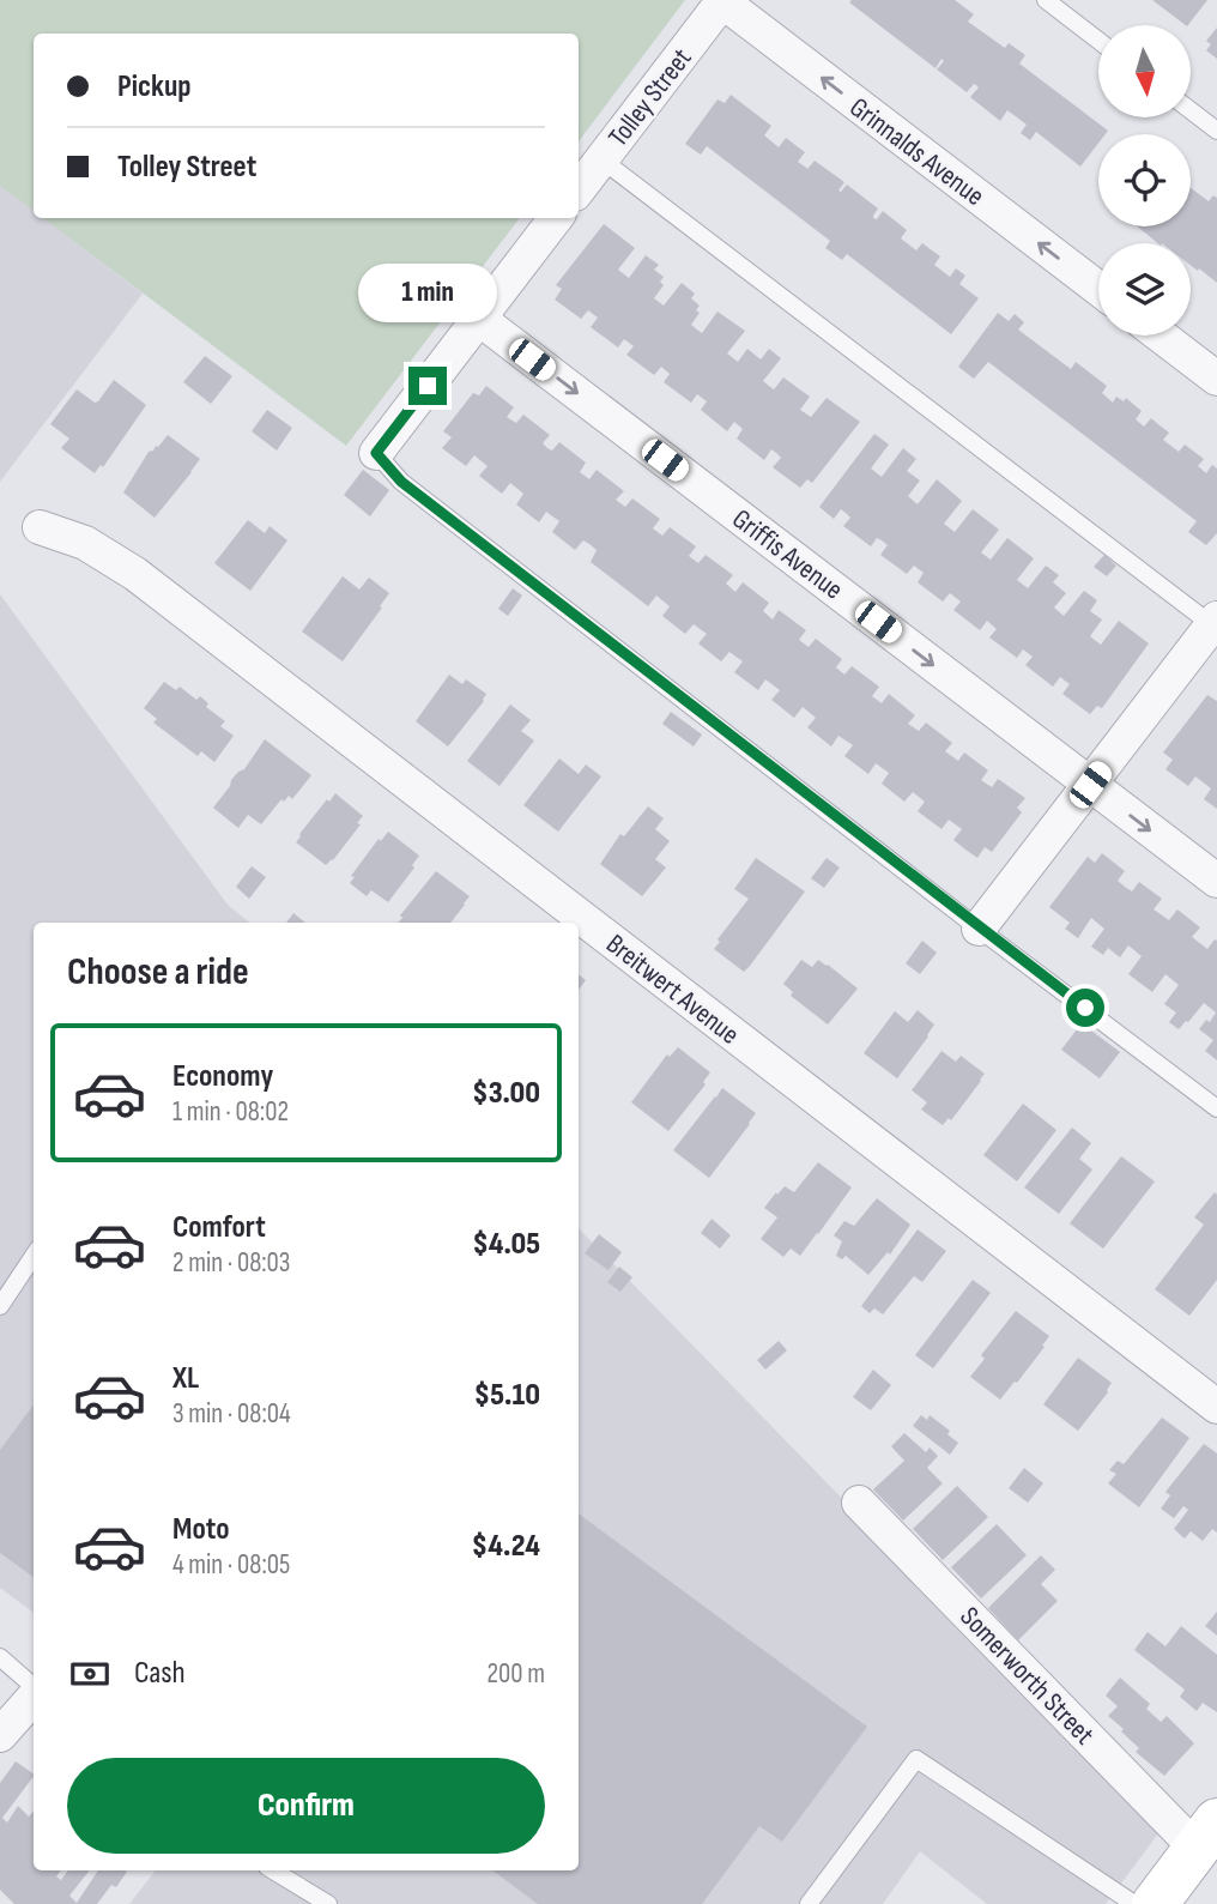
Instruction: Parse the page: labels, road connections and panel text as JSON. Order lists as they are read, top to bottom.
{
  "streets": {
    "street": [
      "Tolley Street",
      "Grinnalds Avenue",
      "Griffis Avenue",
      "Breitwert Avenue",
      "Somerworth Street"
    ]
  },
  "crossings": [
    ["Tolley Street", "Grinnalds Avenue"]
  ],
  "one_way": ["Grinnalds Avenue", "Griffis Avenue"],
  "north": "bottom",
  "page": {
    "banner": ["Pickup", "Tolley Street"],
    "bubble": "1 min",
    "heading": "Choose a ride",
    "list": [
      {
        "name": "Economy",
        "note": "1 min · 08:02",
        "value": "$3.00"
      },
      {
        "name": "Comfort",
        "note": "2 min · 08:03",
        "value": "$4.05"
      },
      {
        "name": "XL",
        "note": "3 min · 08:04",
        "value": "$5.10"
      },
      {
        "name": "Moto",
        "note": "4 min · 08:05",
        "value": "$4.24"
      }
    ],
    "pay": ["Cash", "200 m"],
    "buttons": "Confirm"
  }
}
